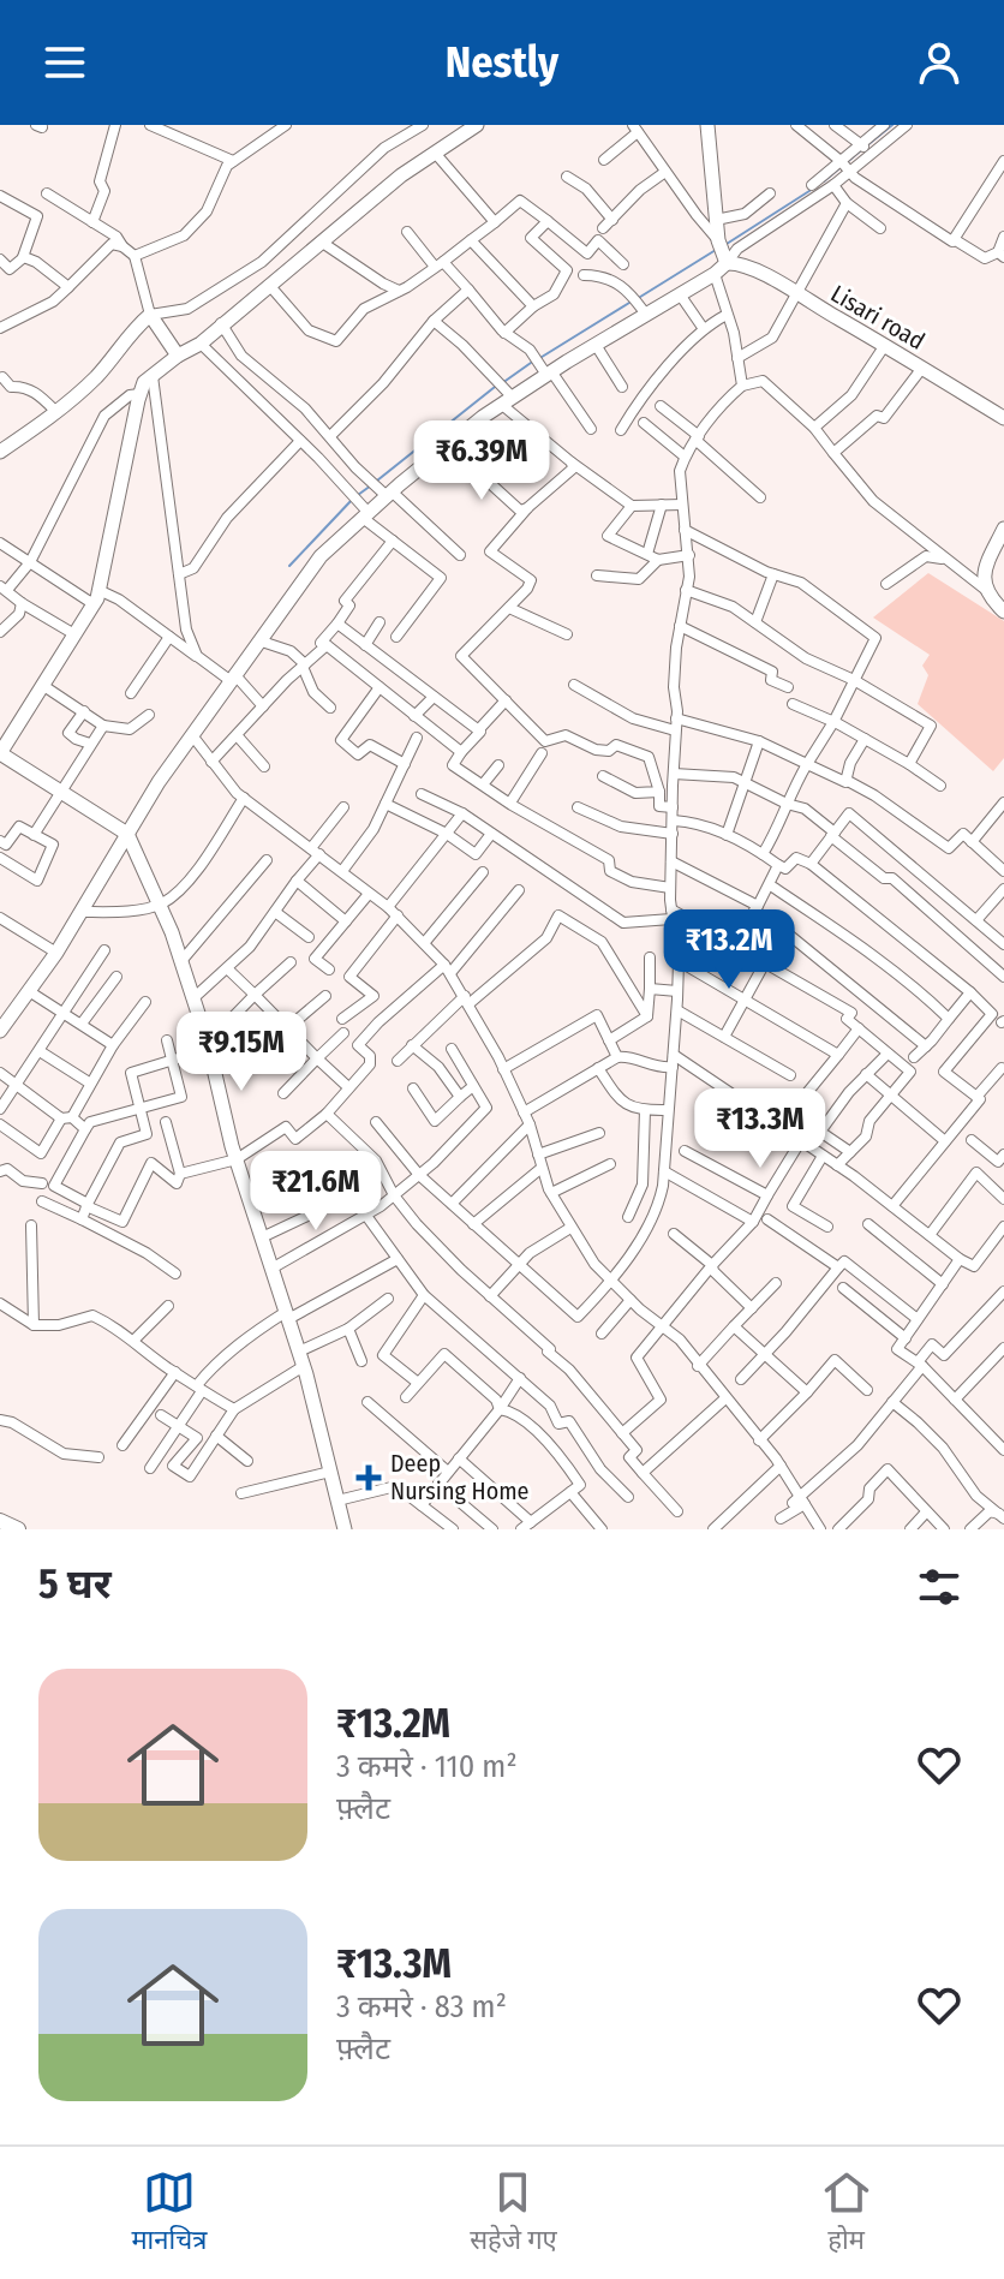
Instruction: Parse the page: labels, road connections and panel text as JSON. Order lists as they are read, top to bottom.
{
  "streets": {
    "street": ["Lisari road"]
  },
  "places": {
    "health": ["Deep Nursing Home"]
  },
  "page": {
    "header": "Nestly",
    "price": [
      "₹6.39M",
      "₹13.2M",
      "₹9.15M",
      "₹13.3M",
      "₹21.6M"
    ],
    "heading": "5 घर",
    "list": [
      {
        "name": "₹13.2M",
        "note": "3 कमरे · 110 m² · फ़्लैट"
      },
      {
        "name": "₹13.3M",
        "note": "3 कमरे · 83 m² · फ़्लैट"
      }
    ],
    "tabs": ["मानचित्र", "सहेजे गए", "होम"]
  }
}
